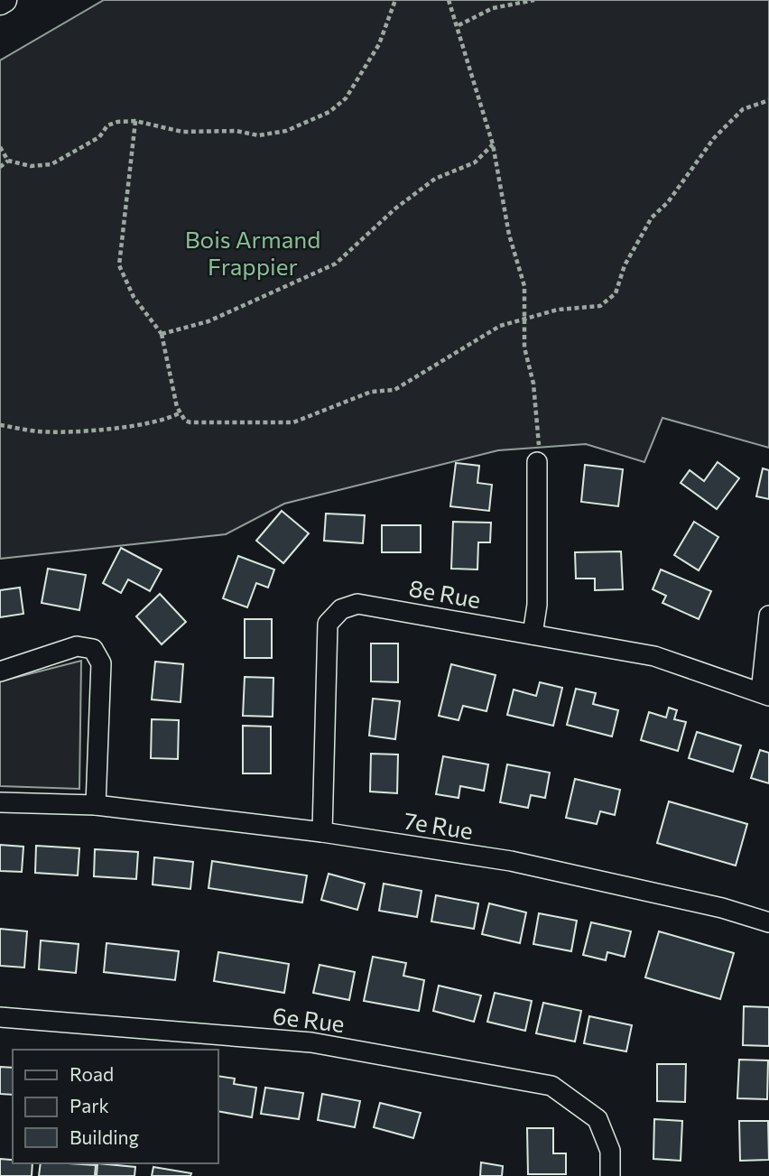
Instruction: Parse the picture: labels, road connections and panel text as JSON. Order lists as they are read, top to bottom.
{
  "streets": {
    "street": ["8e Rue", "7e Rue", "6e Rue"]
  },
  "crossings": [
    ["8e Rue", "7e Rue"]
  ],
  "parks": ["Bois Armand Frappier"],
  "legend": ["Road", "Park", "Building"]
}
